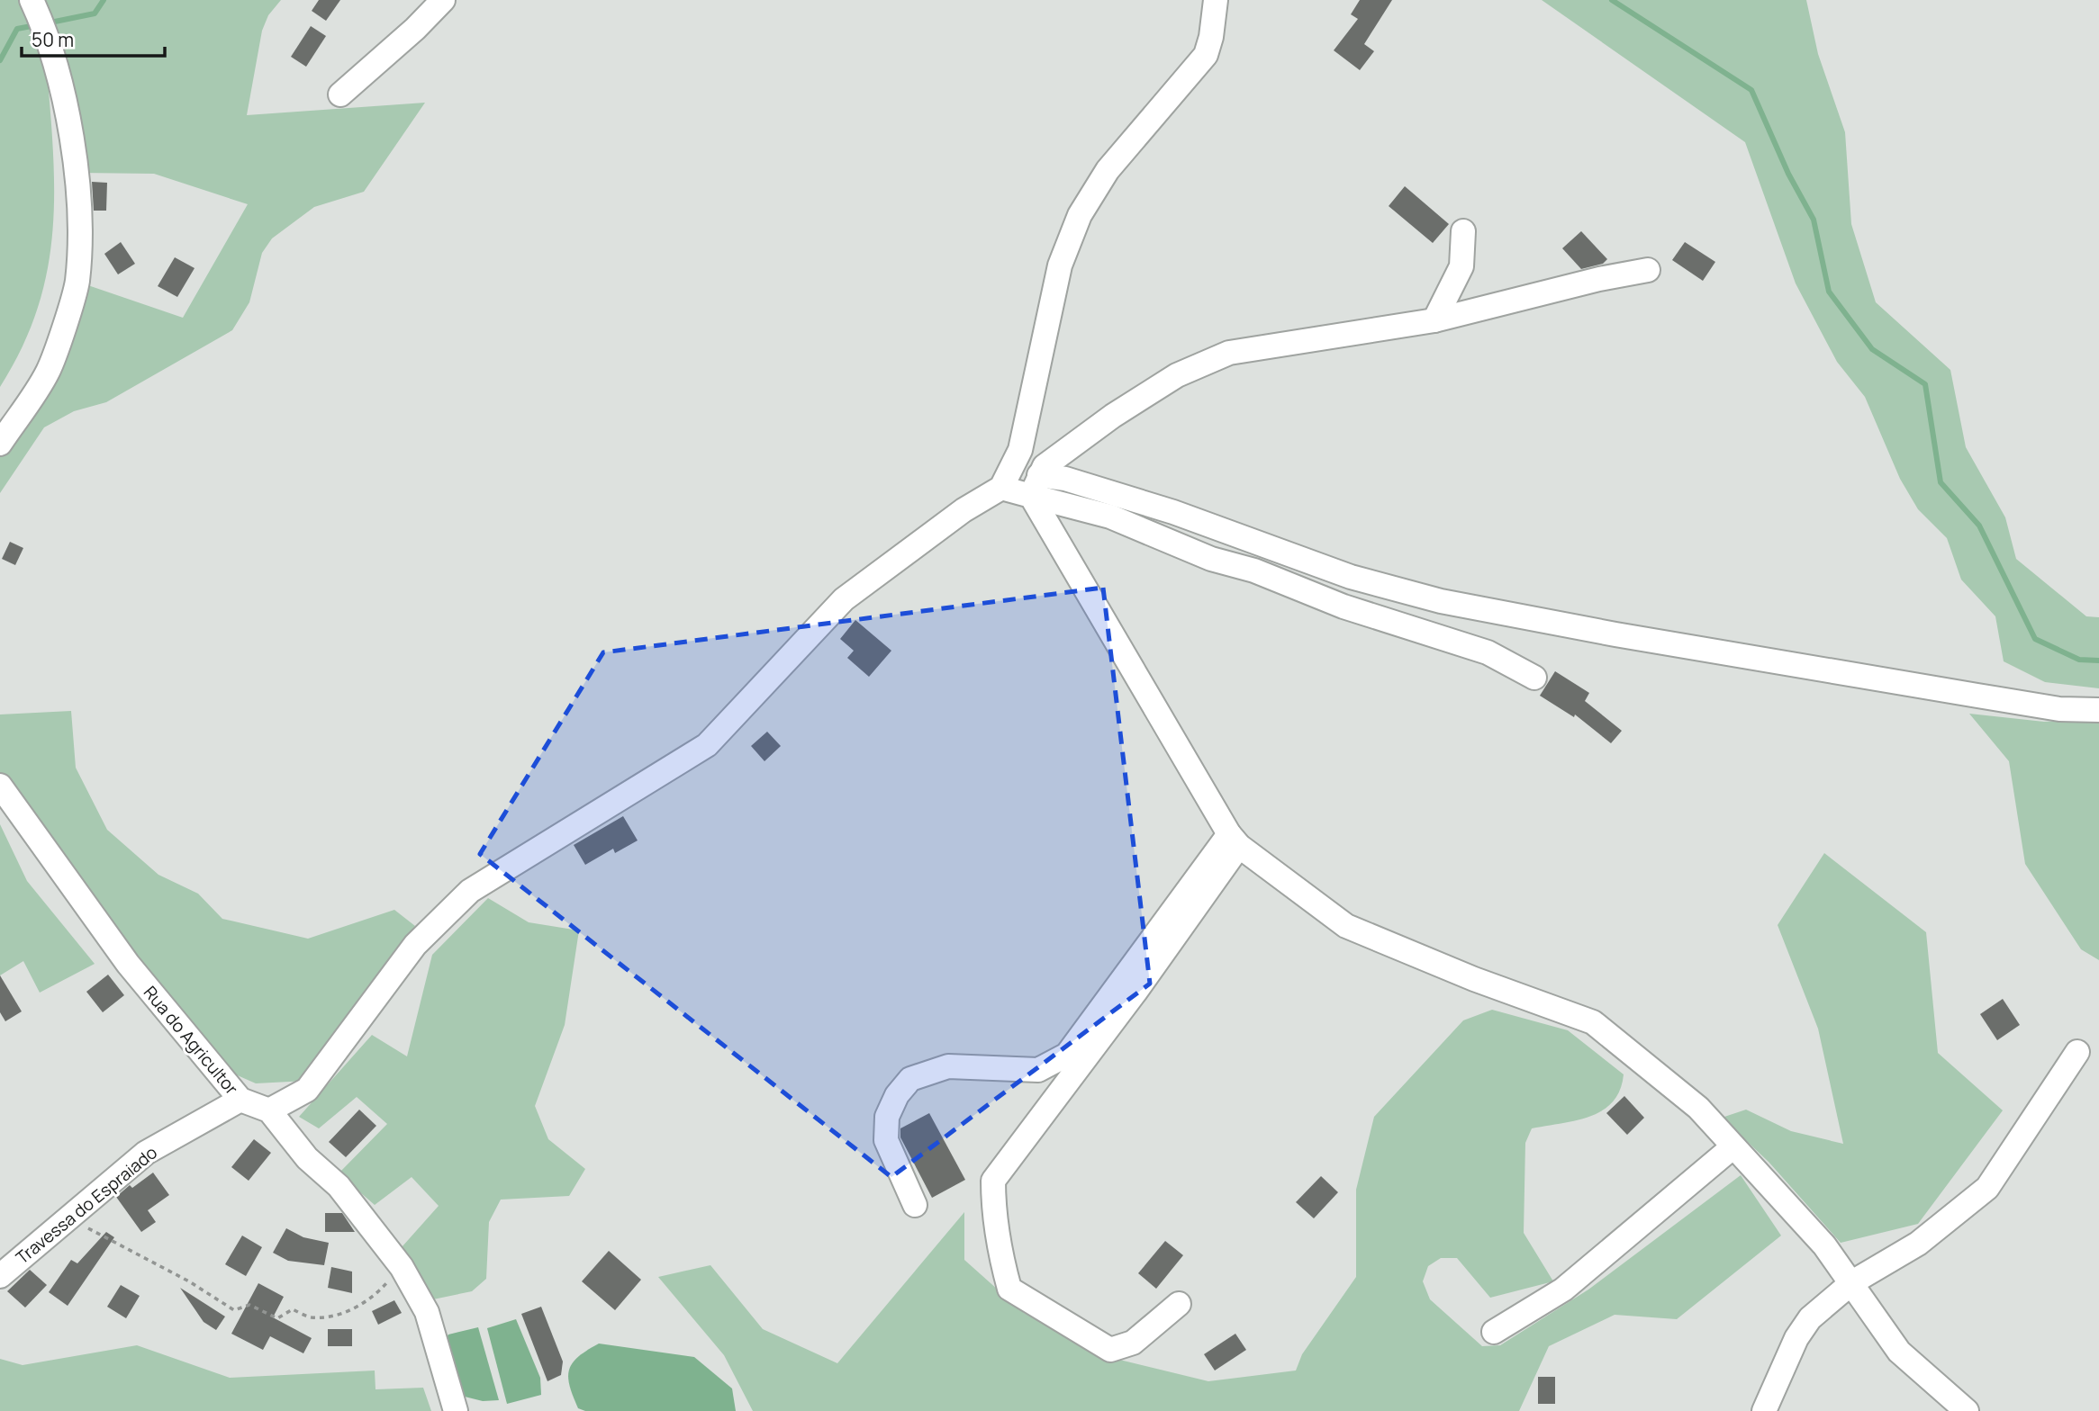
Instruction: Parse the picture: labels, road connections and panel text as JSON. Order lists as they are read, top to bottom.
{
  "streets": {
    "street": ["Rua do Agricultor", "Travessa do Espraiado"]
  },
  "crossings": [
    ["Rua do Agricultor", "Travessa do Espraiado"]
  ],
  "scale_bar": "50 m"
}
